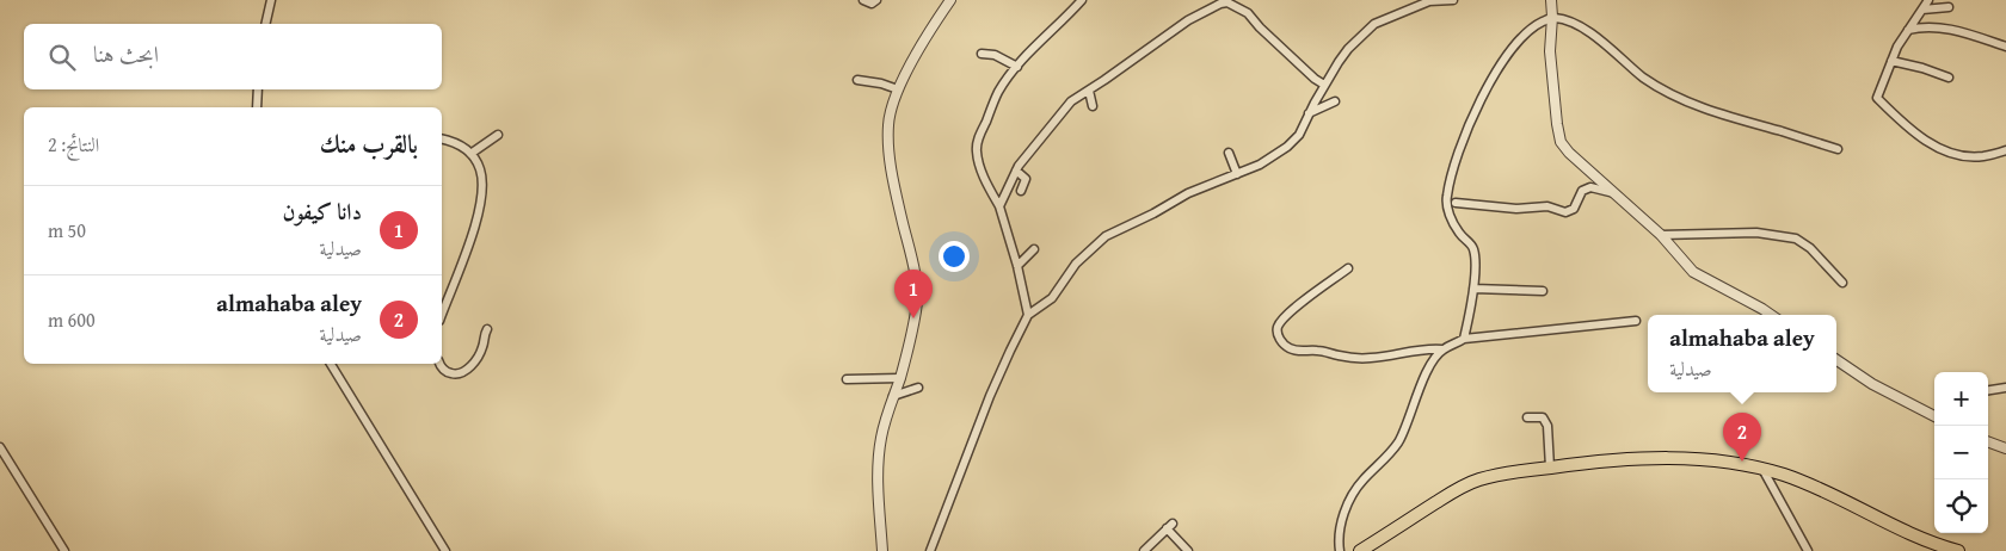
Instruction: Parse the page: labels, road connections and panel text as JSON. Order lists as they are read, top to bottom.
{
  "page": {
    "search": "ابحث هنا",
    "heading": ["بالقرب منك", "النتائج: 2"],
    "list": [
      {
        "mark": "1",
        "name": "دانا كيفون",
        "note": "صيدلية",
        "value": "50 m"
      },
      {
        "mark": "2",
        "name": "almahaba aley",
        "note": "صيدلية",
        "value": "600 m"
      }
    ],
    "pins": ["1", "2"],
    "popup": ["almahaba aley", "صيدلية"],
    "map_buttons": ["+", "−"]
  }
}
